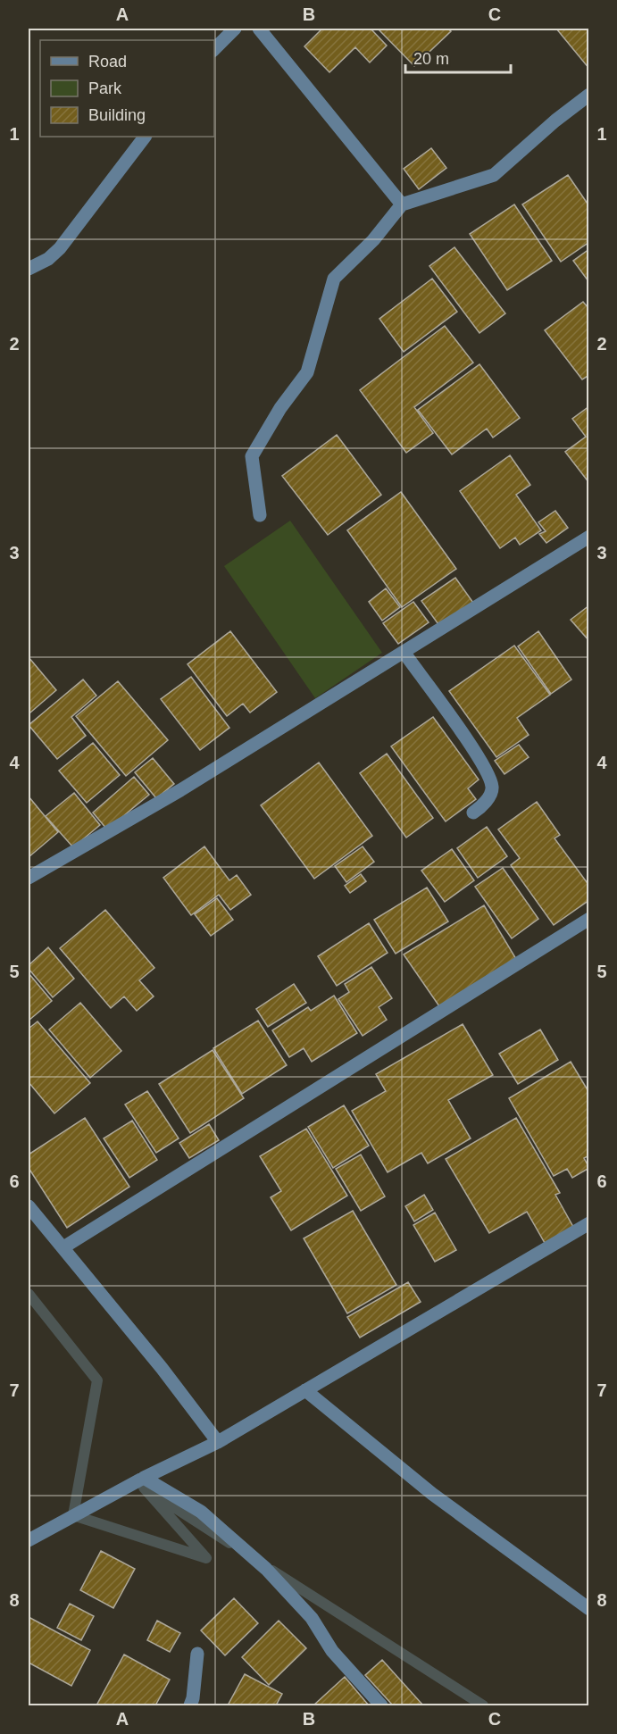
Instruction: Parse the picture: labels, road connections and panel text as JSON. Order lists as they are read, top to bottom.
{
  "legend": ["Road", "Park", "Building"],
  "scale_bar": "20 m",
  "grid": {
    "columns": ["A", "B", "C"],
    "rows": [
      "1",
      "2",
      "3",
      "4",
      "5",
      "6",
      "7",
      "8"
    ]
  }
}
